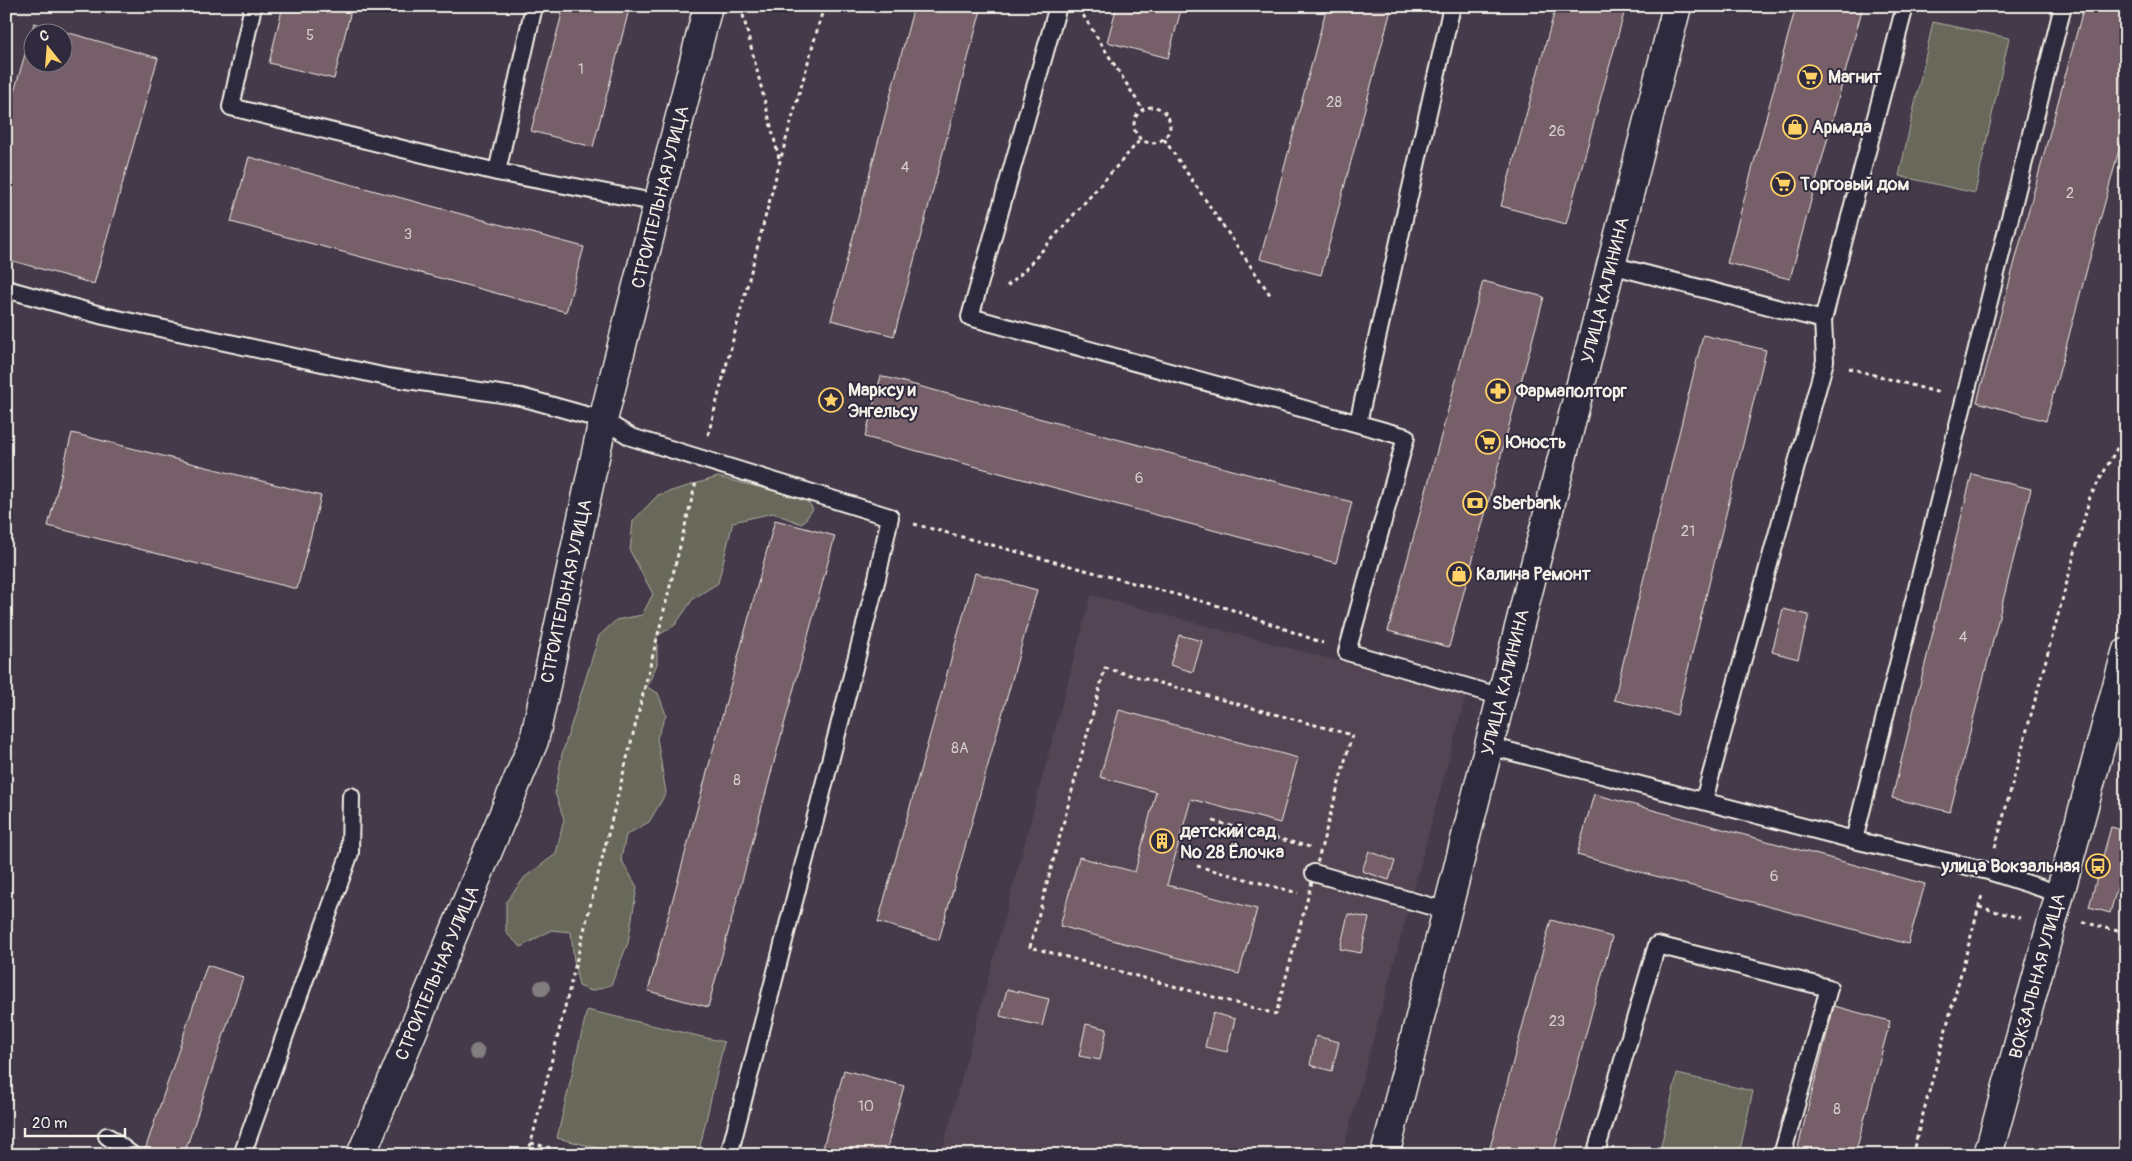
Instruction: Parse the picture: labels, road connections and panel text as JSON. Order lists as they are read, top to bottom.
{
  "streets": {
    "street": ["СТРОИТЕЛЬНАЯ УЛИЦА", "УЛИЦА КАЛИНИНА", "ВОКЗАЛЬНАЯ УЛИЦА"]
  },
  "places": {
    "supermarket": ["Магнит", "Торговый дом", "Юность"],
    "shop": ["Армада", "Калина Ремонт"],
    "pharmacy": ["Фармаполторг"],
    "place": ["Марксу и Энгельсу"],
    "bank": ["Sberbank"],
    "building": ["детский сад № 28 Ёлочка"],
    "bus stop": ["улица Вокзальная"]
  },
  "house_numbers": [
    "5",
    "1",
    "28",
    "26",
    "4",
    "2",
    "3",
    "6",
    "21",
    "4",
    "8А",
    "8",
    "6",
    "23",
    "10",
    "8"
  ],
  "scale_bar": "20 m",
  "north": "top"
}
